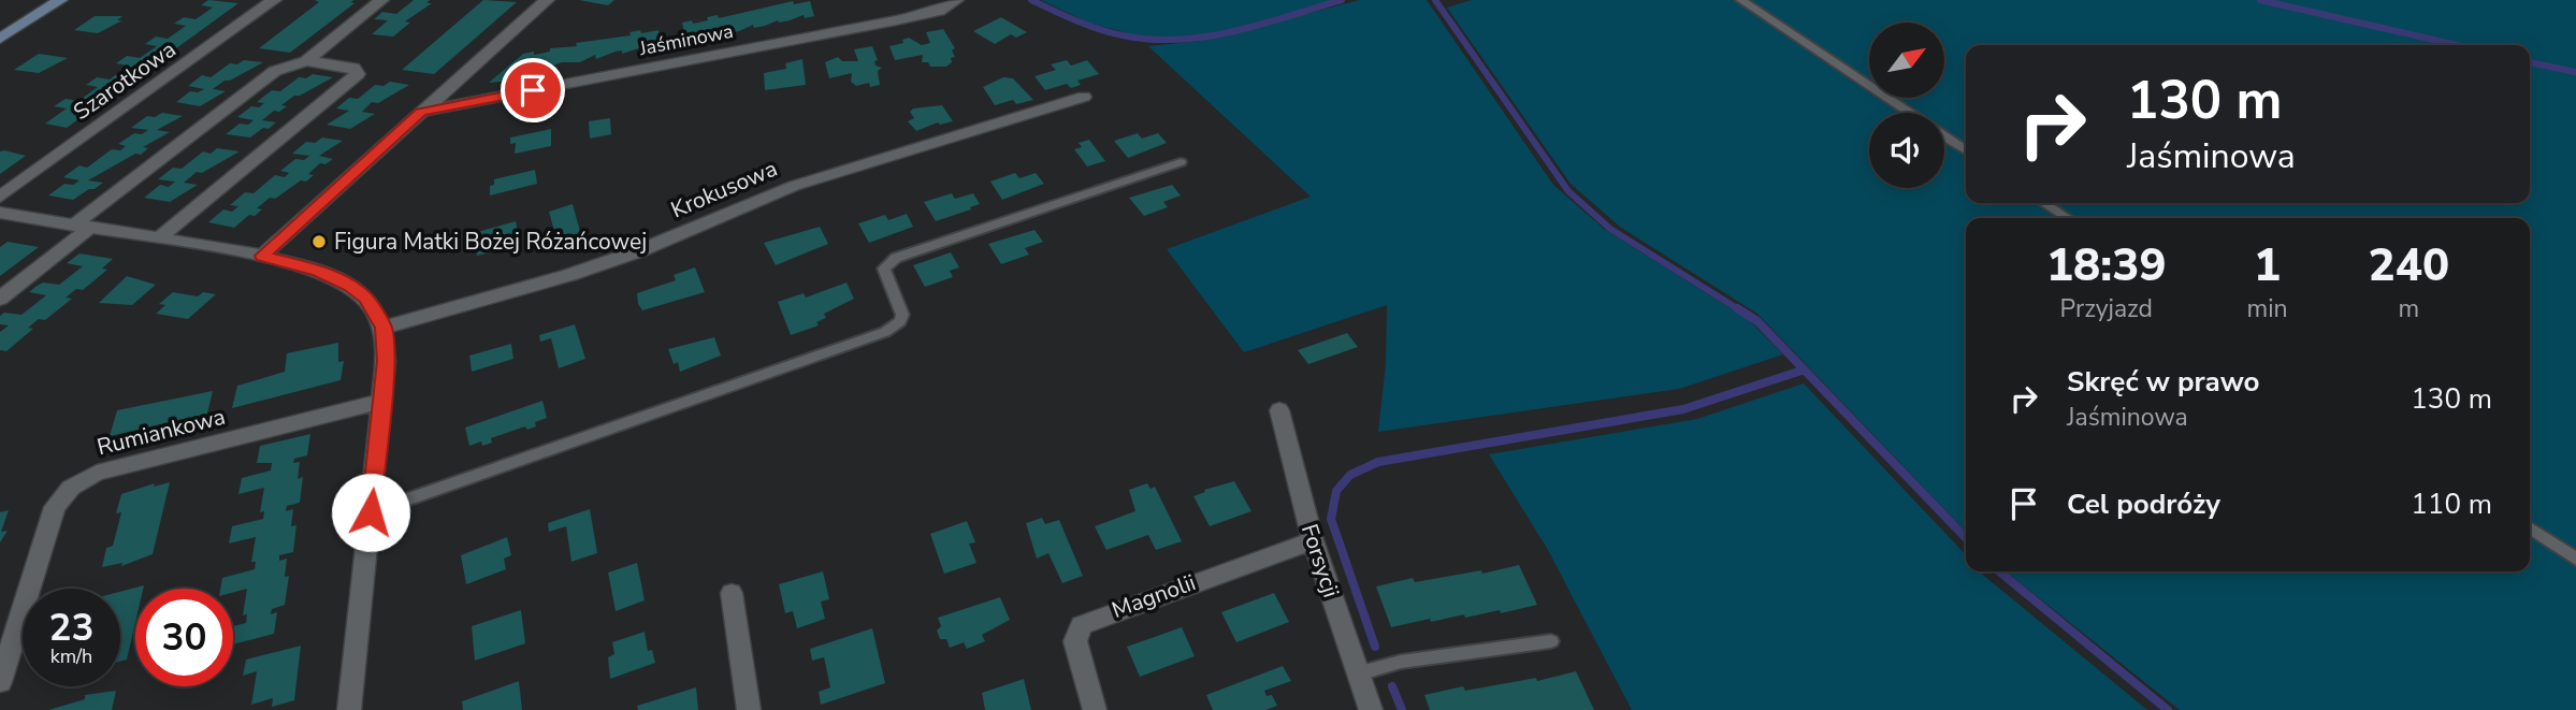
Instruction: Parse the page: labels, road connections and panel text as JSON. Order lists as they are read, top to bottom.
{
  "streets": {
    "street": [
      "Jaśminowa",
      "Szarotkowa",
      "Krokusowa",
      "Rumiankowa",
      "Forsycji",
      "Magnolii"
    ]
  },
  "crossings": [
    ["Forsycji", "Magnolii"]
  ],
  "places": ["Figura Matki Bożej Różańcowej"],
  "north": "top right",
  "page": {
    "turn": ["130 m", "Jaśminowa"],
    "eta": [
      "18:39",
      "Przyjazd",
      "1",
      "min",
      "240",
      "m"
    ],
    "list": [
      {
        "name": "Skręć w prawo",
        "note": "Jaśminowa",
        "value": "130 m"
      },
      {
        "name": "Cel podróży",
        "value": "110 m"
      }
    ],
    "speed": "23 km/h",
    "limit": "30"
  }
}
